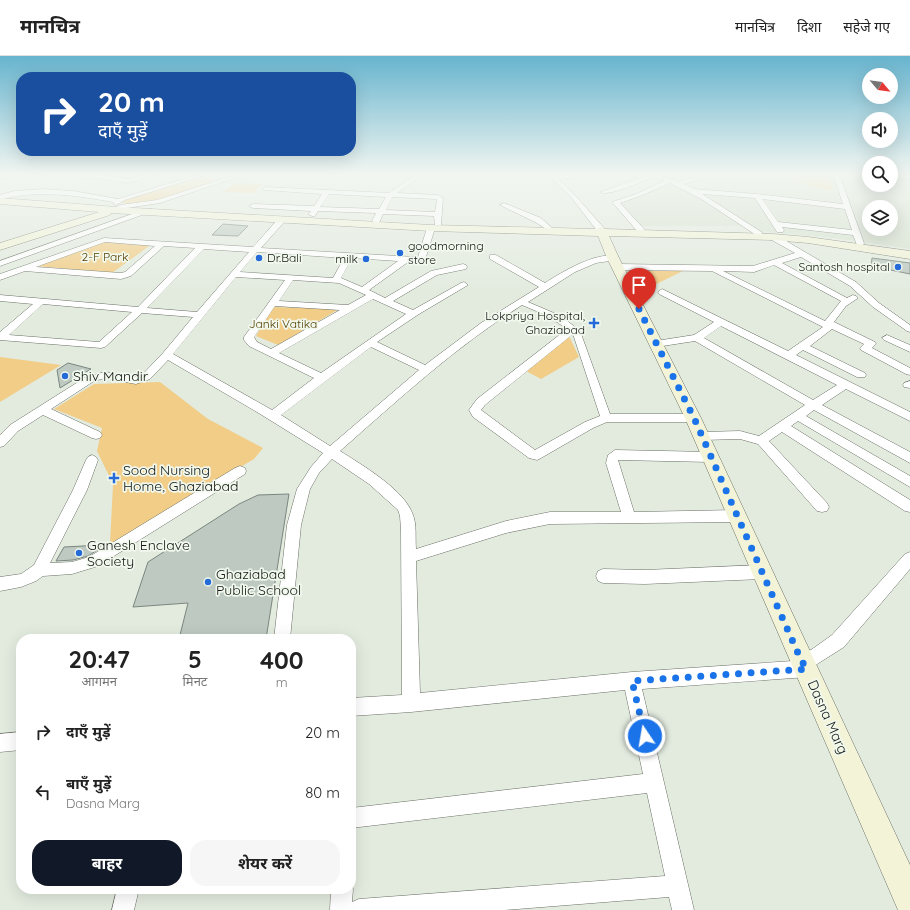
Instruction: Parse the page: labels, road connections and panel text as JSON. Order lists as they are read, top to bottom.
{
  "streets": {
    "street": ["Dasna Marg"]
  },
  "parks": ["2-F Park", "Janki Vatika"],
  "places": {
    "other": [
      "goodmorning store",
      "Dr.Bali",
      "milk",
      "Santosh hospital",
      "Shiv Mandir",
      "Ganesh Enclave Society",
      "Ghaziabad Public School"
    ],
    "health": ["Lokpriya Hospital, Ghaziabad", "Sood Nursing Home, Ghaziabad"]
  },
  "north": "bottom right",
  "page": {
    "header": "मानचित्र",
    "nav": ["मानचित्र", "दिशा", "सहेजे गए"],
    "turn": ["20 m", "दाएँ मुड़ें"],
    "eta": [
      "20:47",
      "आगमन",
      "5",
      "मिनट",
      "400",
      "m"
    ],
    "list": [
      {
        "name": "दाएँ मुड़ें",
        "value": "20 m"
      },
      {
        "name": "बाएँ मुड़ें",
        "note": "Dasna Marg",
        "value": "80 m"
      }
    ],
    "buttons": ["बाहर", "शेयर करें"]
  }
}
